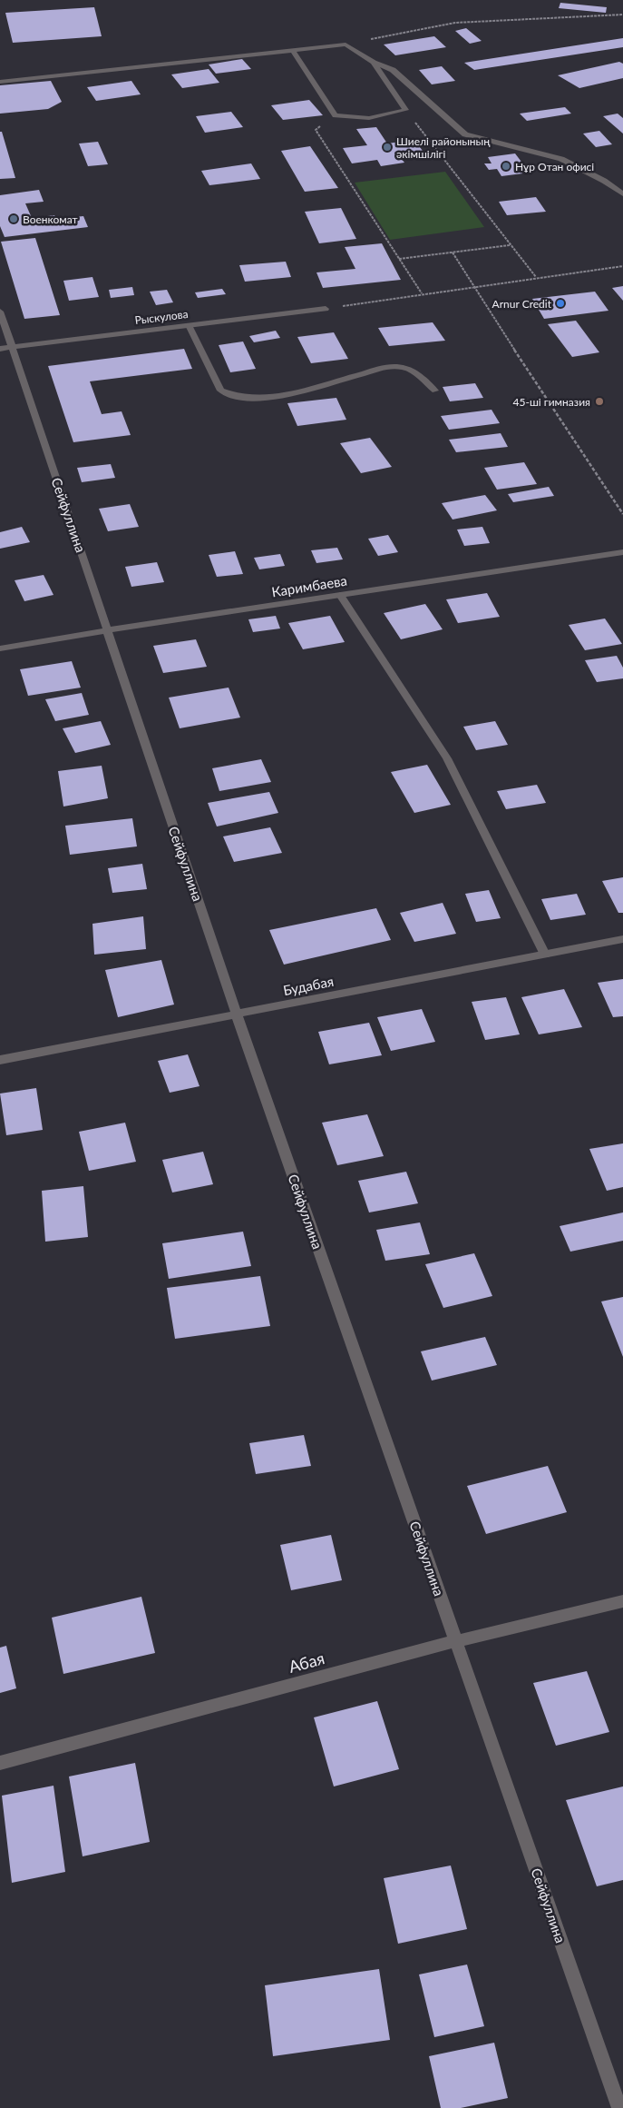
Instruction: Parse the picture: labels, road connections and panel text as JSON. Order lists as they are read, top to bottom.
{
  "streets": {
    "street": [
      "Рыскулова",
      "Сейфуллина",
      "Каримбаева",
      "Будабая",
      "Абая"
    ]
  },
  "crossings": [
    ["Рыскулова", "Сейфуллина"],
    ["Сейфуллина", "Каримбаева"],
    ["Сейфуллина", "Будабая"],
    ["Сейфуллина", "Абая"]
  ],
  "places": [
    "Шиелі районының әкімшілігі",
    "Нұр Отан офисі",
    "Военкомат",
    "Arnur Credit",
    "45-ші гимназия"
  ]
}
